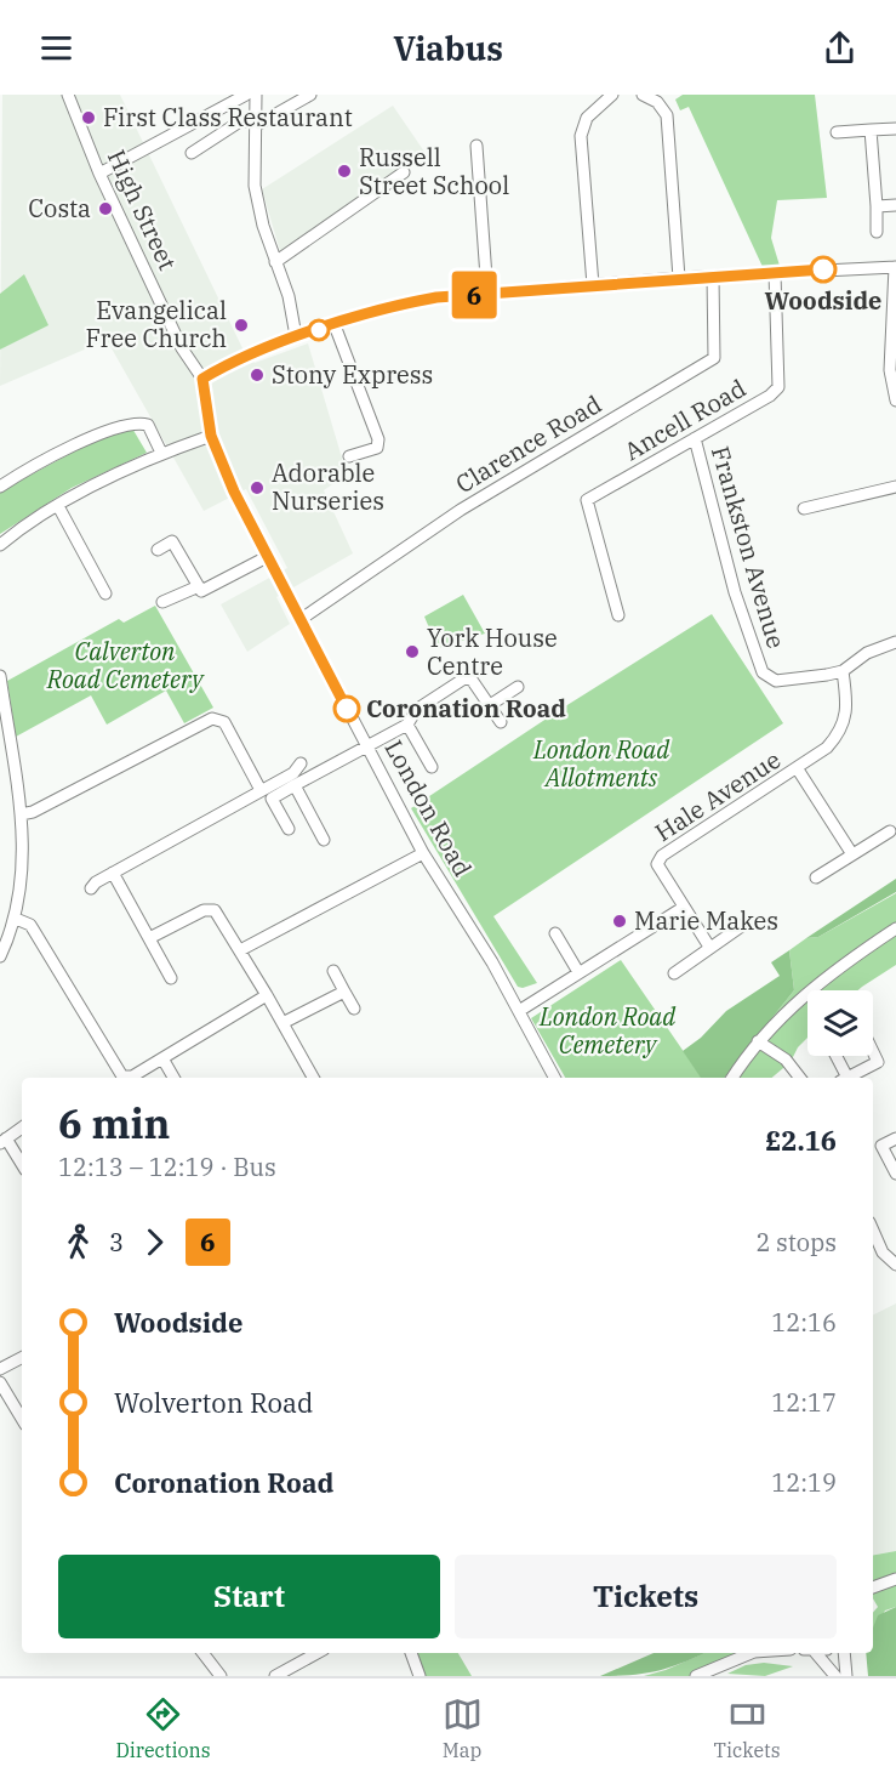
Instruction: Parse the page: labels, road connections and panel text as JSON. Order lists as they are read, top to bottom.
{
  "streets": {
    "street": [
      "High Street",
      "Ancell Road",
      "Clarence Road",
      "Frankston Avenue",
      "Hale Avenue",
      "London Road"
    ]
  },
  "crossings": [
    ["High Street", "London Road"],
    ["Ancell Road", "Frankston Avenue"],
    ["Clarence Road", "London Road"],
    ["Frankston Avenue", "Hale Avenue"]
  ],
  "parks": ["Calverton Road Cemetery", "London Road Allotments", "London Road Cemetery"],
  "places": [
    "First Class Restaurant",
    "Russell Street School",
    "Costa",
    "Woodside",
    "Evangelical Free Church",
    "Stony Express",
    "Adorable Nurseries",
    "York House Centre",
    "Coronation Road",
    "Marie Makes"
  ],
  "lines": ["bus line 6"],
  "page": {
    "header": "Viabus",
    "on_map": "6",
    "heading": ["6 min", "12:13 – 12:19 · Bus", "£2.16"],
    "legs": ["3", "6", "2 stops"],
    "list": [
      {
        "name": "Woodside",
        "value": "12:16"
      },
      {
        "name": "Wolverton Road",
        "value": "12:17"
      },
      {
        "name": "Coronation Road",
        "value": "12:19"
      }
    ],
    "buttons": ["Start", "Tickets"],
    "tabs": ["Directions", "Map", "Tickets"]
  }
}
